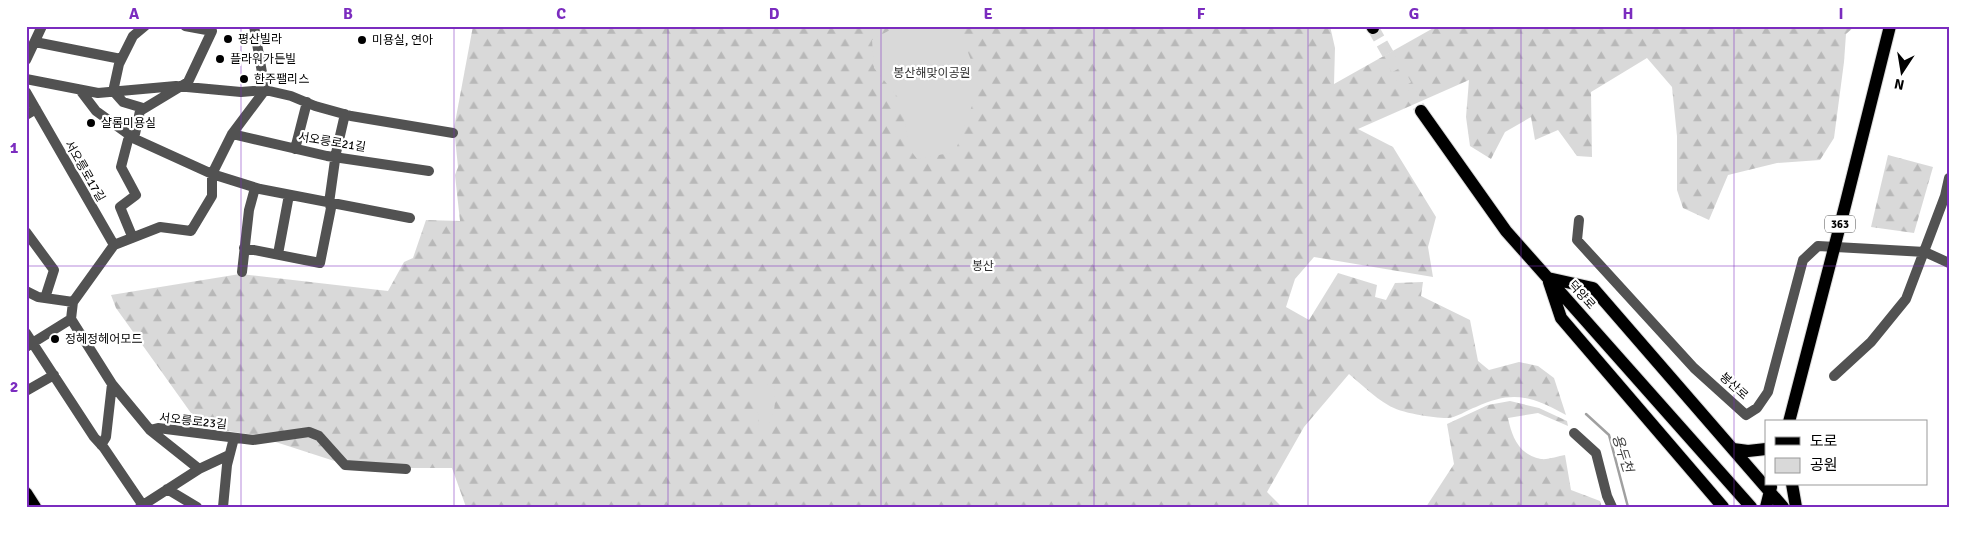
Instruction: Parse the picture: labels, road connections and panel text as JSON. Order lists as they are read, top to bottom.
{
  "streets": {
    "main road": ["363", "덕양로"],
    "street": [
      "서오릉로21길",
      "서오릉로17길",
      "봉산로",
      "서오릉로23길"
    ]
  },
  "crossings": [
    ["363", "봉산로"]
  ],
  "water": ["용두천"],
  "parks": ["봉산해맞이공원", "봉산"],
  "places": [
    "평산빌라",
    "미용실, 연아",
    "플라워가든빌",
    "한주팰리스",
    "샬롬미용실",
    "정혜정헤어모드"
  ],
  "legend": ["도로", "공원"],
  "north": "bottom",
  "grid": {
    "columns": [
      "A",
      "B",
      "C",
      "D",
      "E",
      "F",
      "G",
      "H",
      "I"
    ],
    "rows": ["1", "2"]
  }
}
